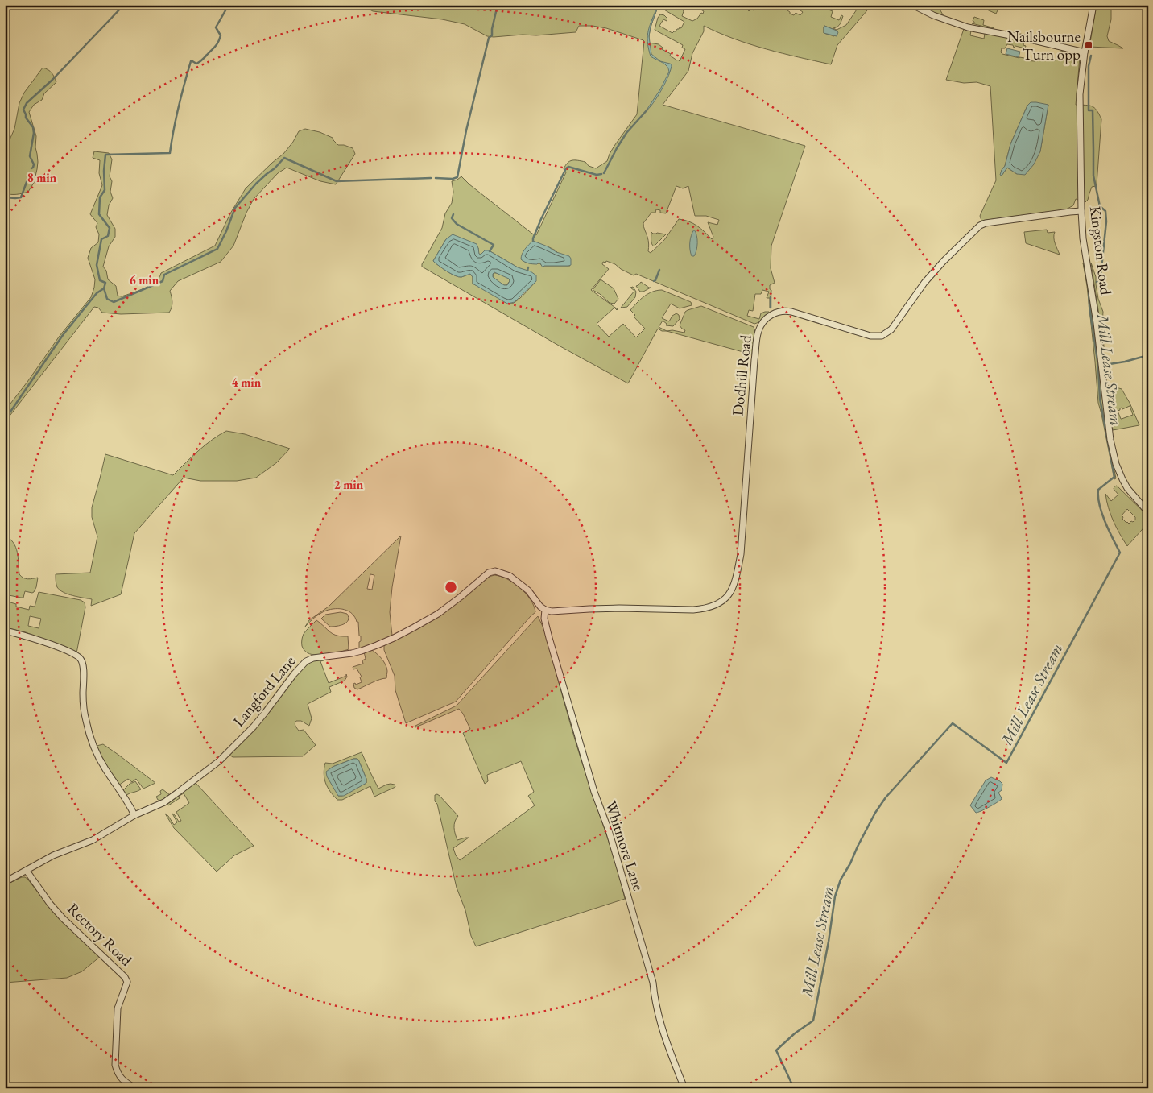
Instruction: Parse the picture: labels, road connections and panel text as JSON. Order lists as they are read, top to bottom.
{
  "streets": {
    "street": [
      "Kingston Road",
      "Dodhill Road",
      "Langford Lane",
      "Whitmore Lane",
      "Rectory Road"
    ]
  },
  "crossings": [
    ["Kingston Road", "Dodhill Road"],
    ["Dodhill Road", "Langford Lane"],
    ["Dodhill Road", "Whitmore Lane"],
    ["Langford Lane", "Whitmore Lane"],
    ["Langford Lane", "Rectory Road"]
  ],
  "water": ["Mill Lease Stream"],
  "places": {
    "transit": ["Nailsbourne Turn opp"]
  },
  "rings": [
    "8 min",
    "6 min",
    "4 min",
    "2 min"
  ]
}
